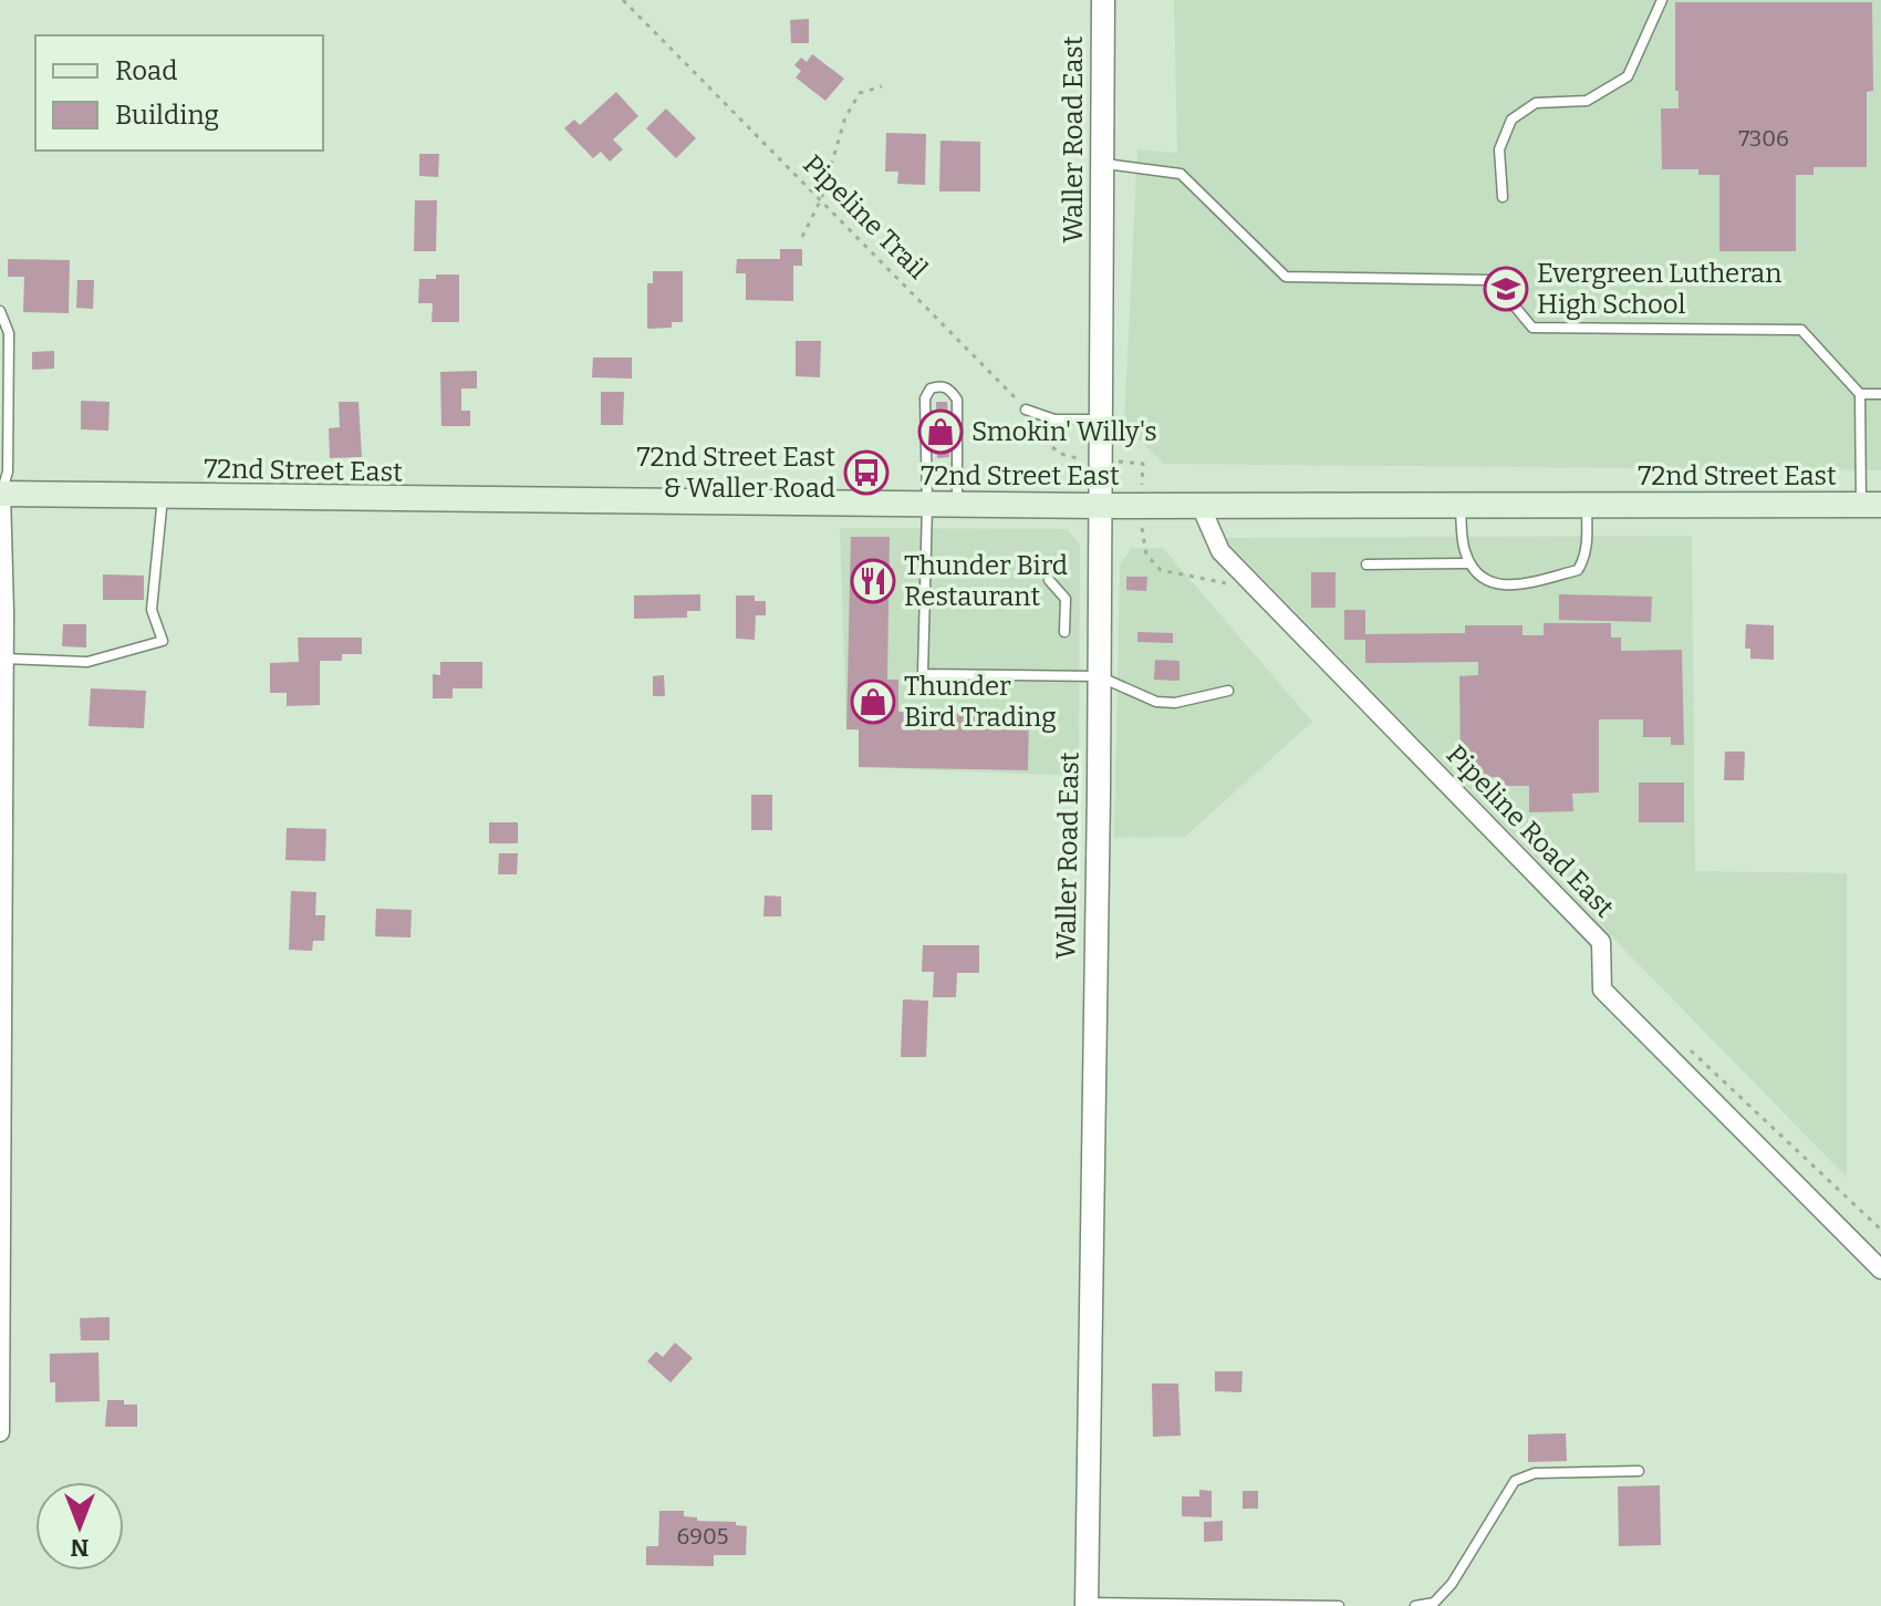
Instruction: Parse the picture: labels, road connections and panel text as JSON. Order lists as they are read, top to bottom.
{
  "streets": {
    "main road": ["72nd Street East"],
    "street": ["Waller Road East", "Pipeline Road East"],
    "path": ["Pipeline Trail"]
  },
  "crossings": [
    ["Waller Road East", "72nd Street East"],
    ["72nd Street East", "Pipeline Road East"]
  ],
  "places": {
    "school or university": ["Evergreen Lutheran High School"],
    "shop": ["Smokin' Willy's", "Thunder Bird Trading"],
    "bus stop": ["72nd Street East & Waller Road"],
    "restaurant": ["Thunder Bird Restaurant"]
  },
  "house_numbers": ["7306", "6905"],
  "legend": ["Road", "Building"],
  "north": "bottom"
}
